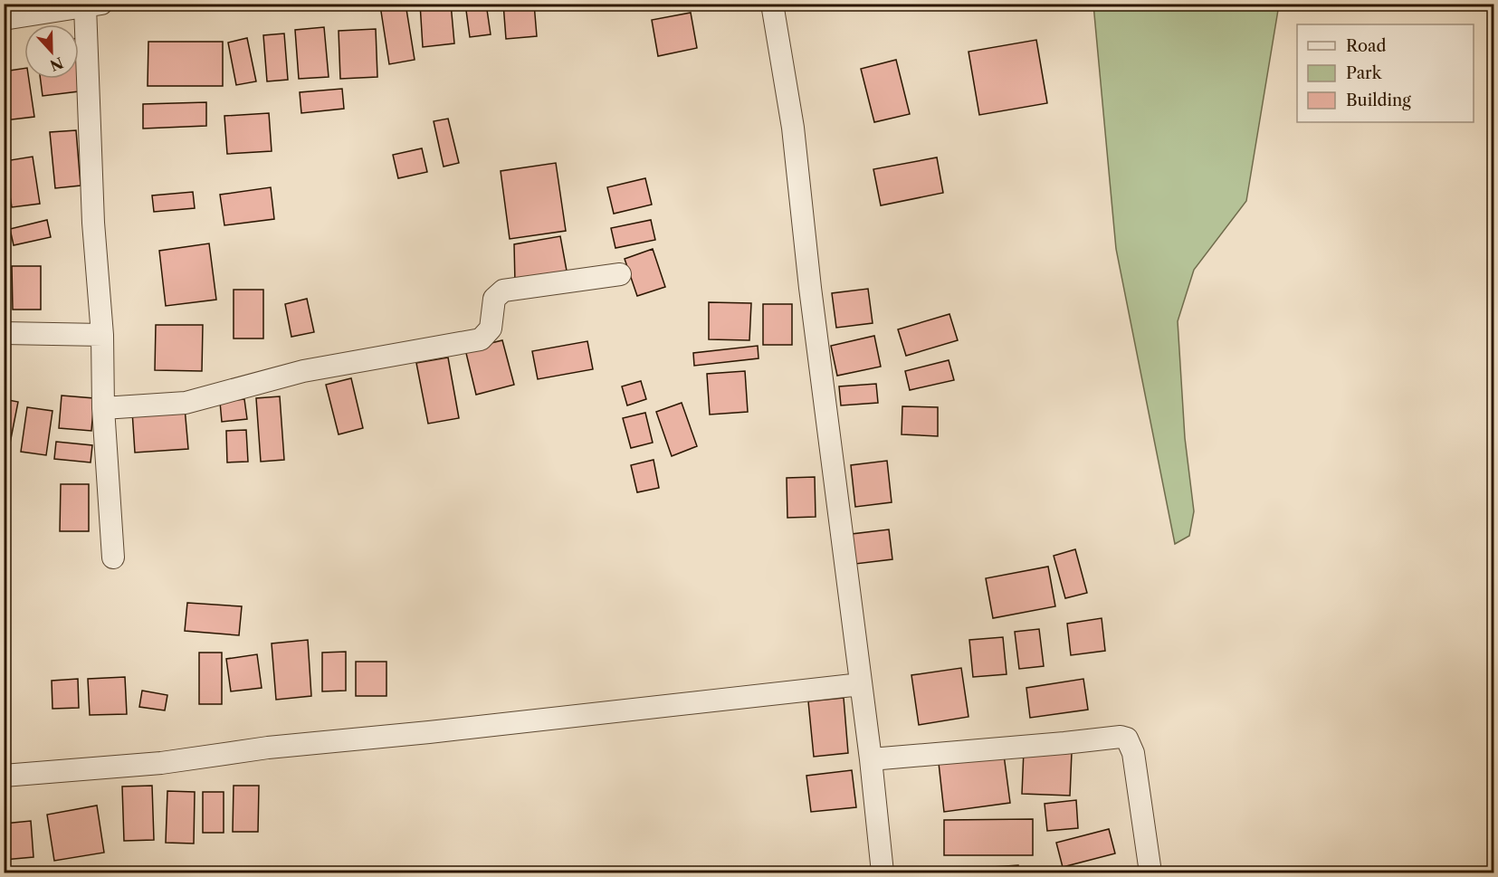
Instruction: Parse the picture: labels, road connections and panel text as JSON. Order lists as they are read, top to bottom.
{
  "legend": ["Road", "Park", "Building"],
  "north": "bottom"
}
